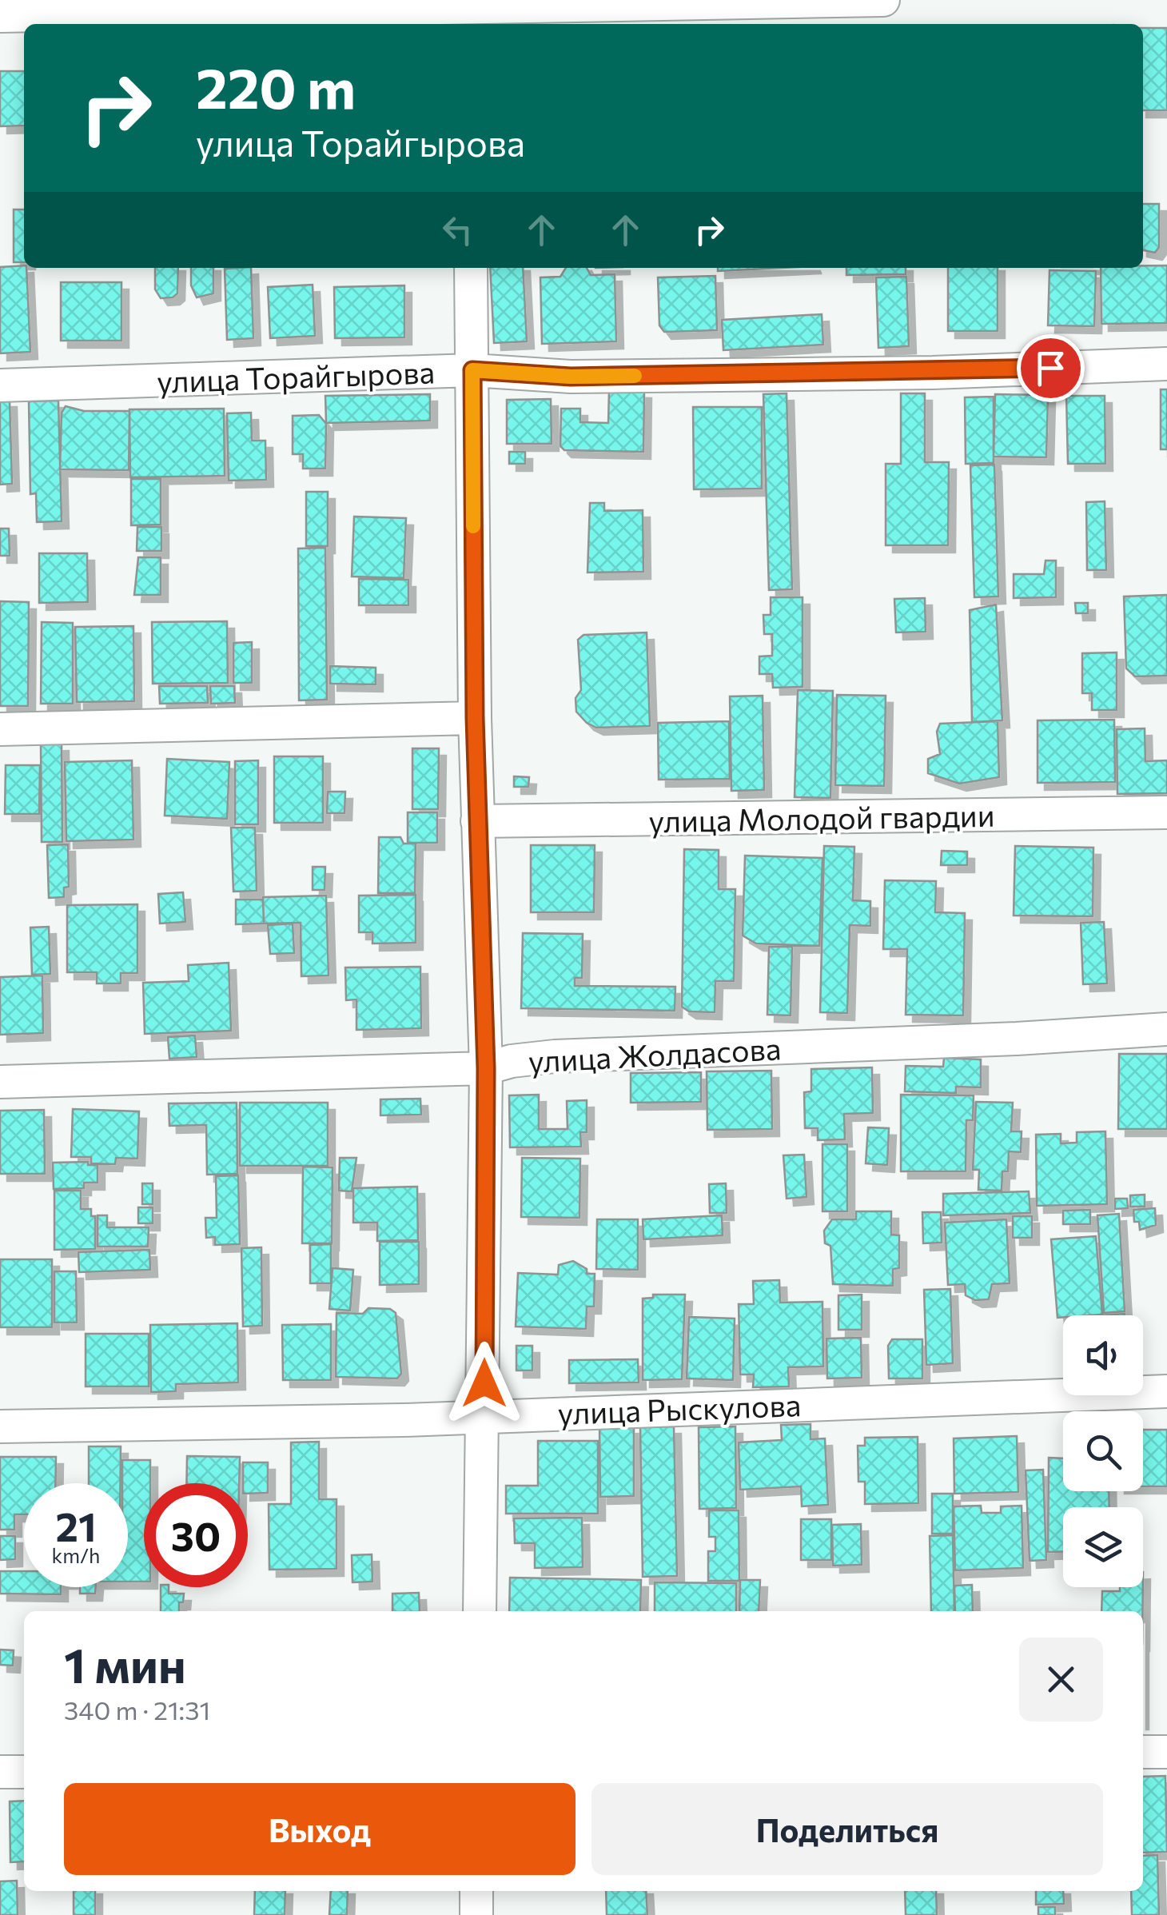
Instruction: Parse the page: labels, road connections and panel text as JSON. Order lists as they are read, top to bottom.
{
  "streets": {
    "street": [
      "улица Торайгырова",
      "улица Молодой гвардии",
      "улица Жолдасова",
      "улица Рыскулова"
    ]
  },
  "page": {
    "turn": ["220 m", "улица Торайгырова"],
    "speed": "21 km/h",
    "limit": "30",
    "heading": ["1 мин", "340 m · 21:31"],
    "buttons": ["Выход", "Поделиться"]
  }
}
